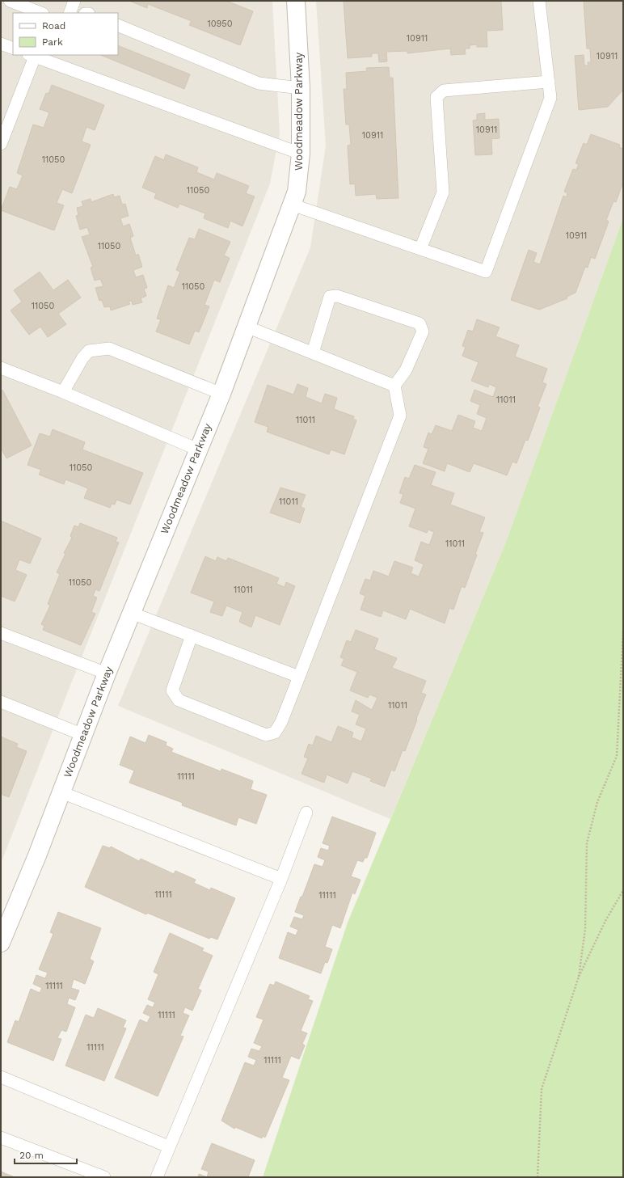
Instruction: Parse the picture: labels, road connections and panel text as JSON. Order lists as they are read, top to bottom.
{
  "streets": {
    "street": ["Woodmeadow Parkway"]
  },
  "house_numbers": [
    "10950",
    "10911",
    "10911",
    "10911",
    "10911",
    "11050",
    "11050",
    "10911",
    "11050",
    "11050",
    "11050",
    "11011",
    "11011",
    "11050",
    "11011",
    "11011",
    "11050",
    "11011",
    "11011",
    "11111",
    "11111",
    "11111",
    "11111",
    "11111",
    "11111",
    "11111"
  ],
  "legend": ["Road", "Park"],
  "scale_bar": "20 m"
}
